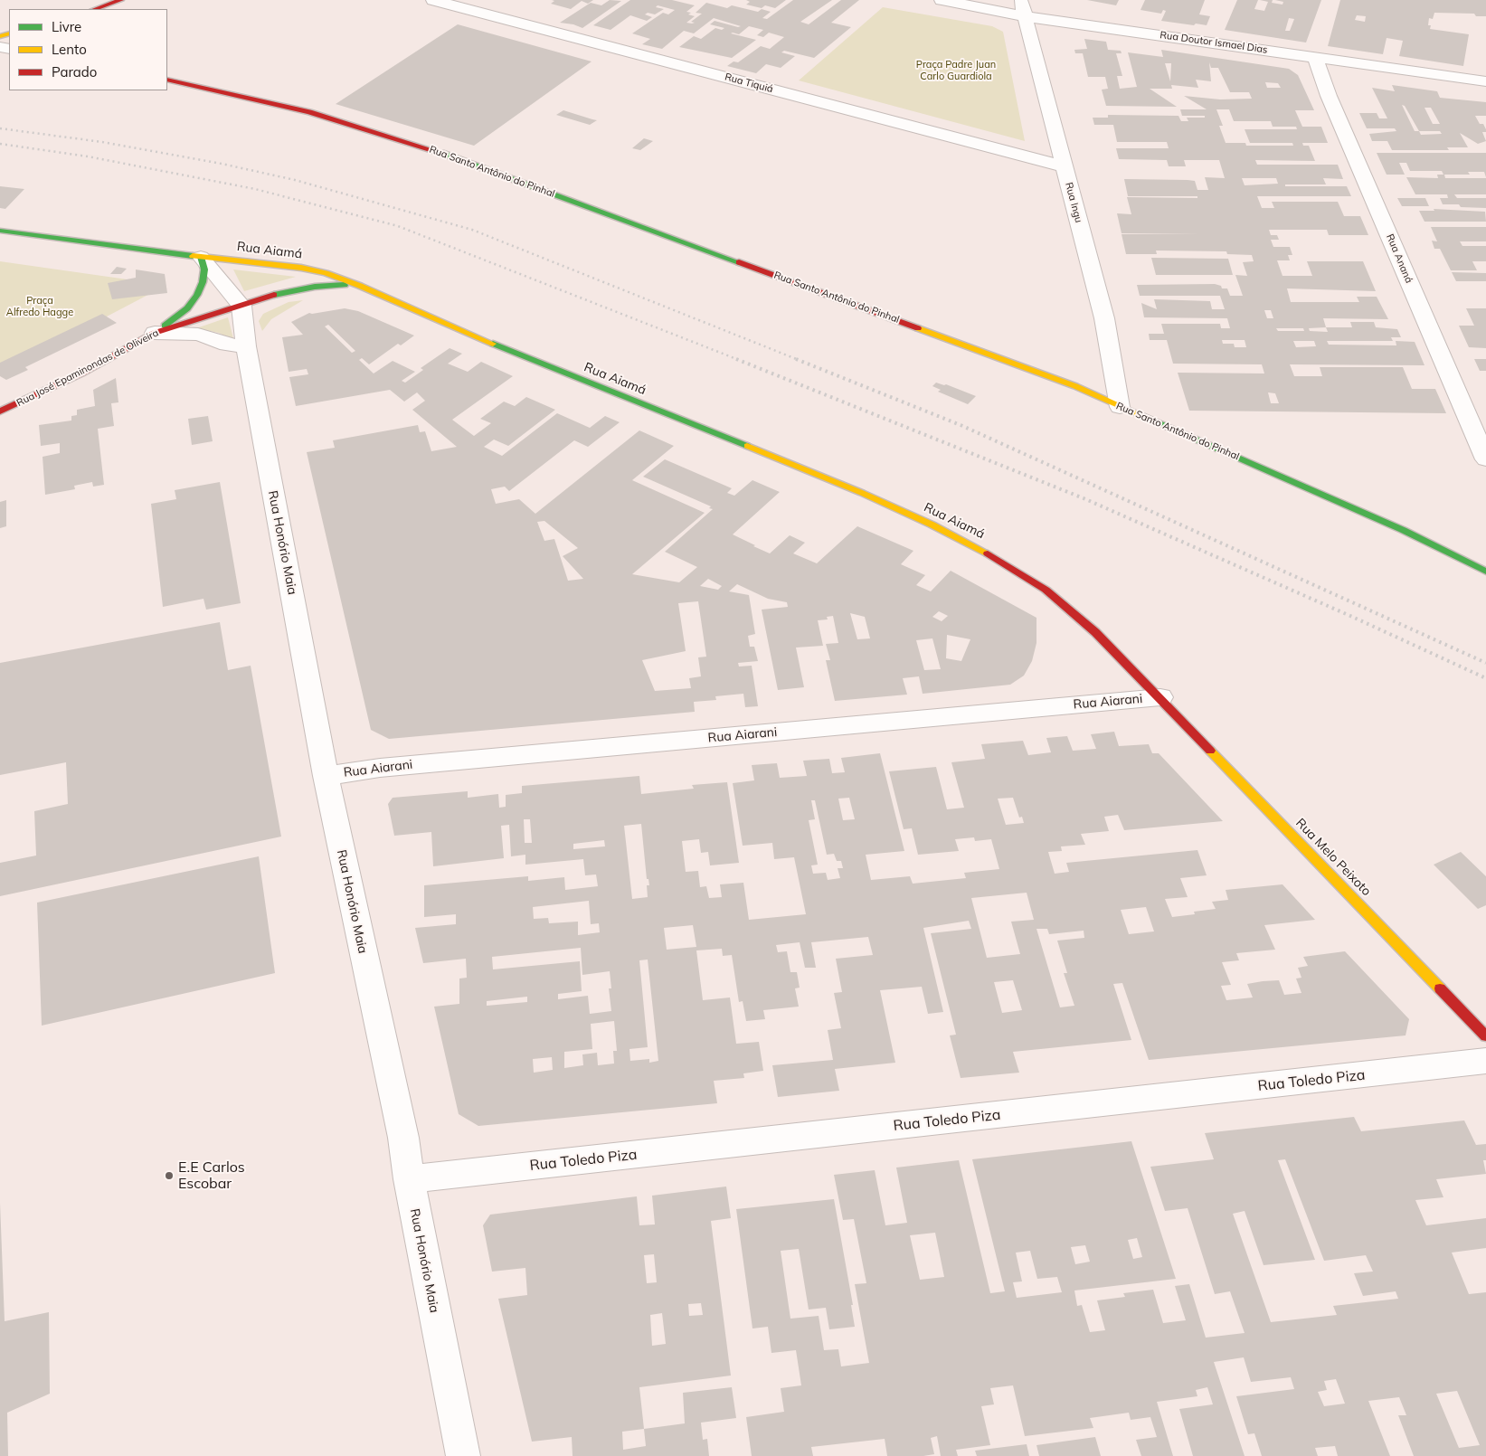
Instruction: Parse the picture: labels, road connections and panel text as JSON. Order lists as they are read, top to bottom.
{
  "streets": {
    "main road": [
      "Rua Santo Antônio do Pinhal",
      "Rua Aiamá",
      "Rua José Epaminondas de Oliveira",
      "Rua Melo Peixoto"
    ],
    "street": [
      "Rua Doutor Ismael Dias",
      "Rua Tiquiá",
      "Rua Ingu",
      "Rua Ananá",
      "Rua Honório Maia",
      "Rua Aiarani",
      "Rua Toledo Piza"
    ]
  },
  "crossings": [
    ["Rua Doutor Ismael Dias", "Rua Ingu"],
    ["Rua Doutor Ismael Dias", "Rua Ananá"],
    ["Rua Tiquiá", "Rua Ingu"],
    ["Rua Santo Antônio do Pinhal", "Rua Ingu"],
    ["Rua Aiamá", "Rua José Epaminondas de Oliveira"],
    ["Rua Aiamá", "Rua Aiarani"],
    ["Rua Aiamá", "Rua Melo Peixoto"],
    ["Rua José Epaminondas de Oliveira", "Rua Honório Maia"],
    ["Rua Honório Maia", "Rua Aiarani"],
    ["Rua Honório Maia", "Rua Toledo Piza"],
    ["Rua Aiarani", "Rua Melo Peixoto"]
  ],
  "parks": ["Praça Padre Juan Carlo Guardiola", "Praça Alfredo Hagge"],
  "places": ["E.E Carlos Escobar"],
  "legend": ["Livre", "Lento", "Parado"]
}
